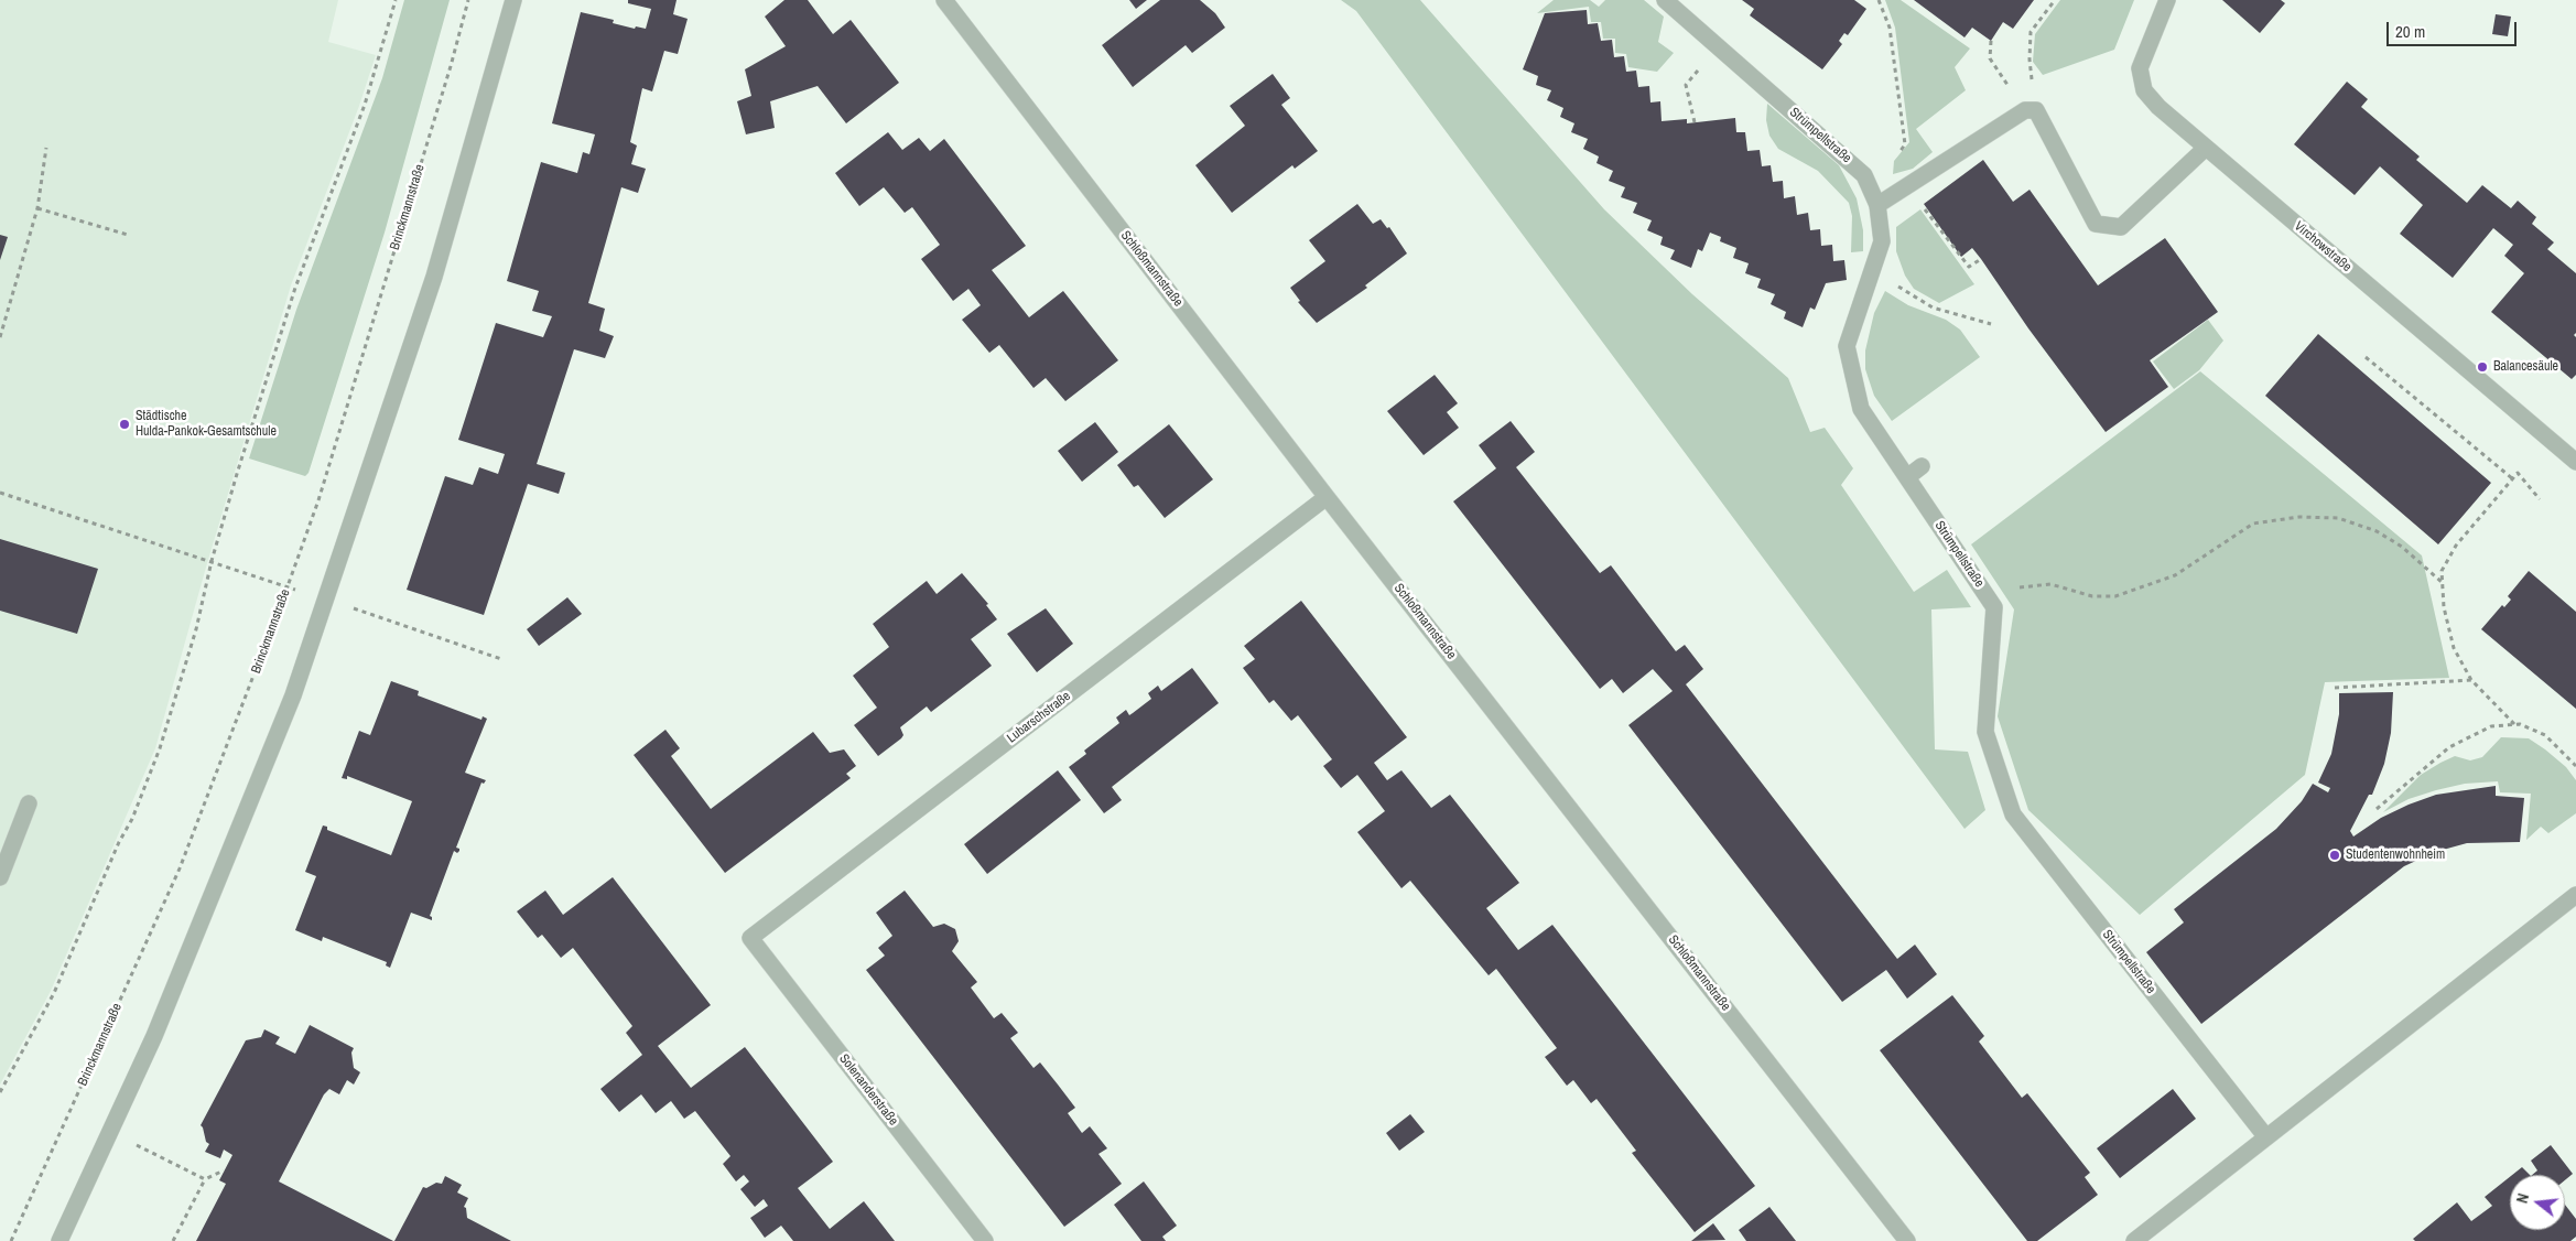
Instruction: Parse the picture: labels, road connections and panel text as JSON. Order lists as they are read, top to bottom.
{
  "streets": {
    "street": [
      "Strümpellstraße",
      "Virchowstraße",
      "Schloßmannstraße",
      "Lubarschstraße",
      "Solenanderstraße"
    ],
    "path": ["Brinckmannstraße"]
  },
  "crossings": [
    ["Schloßmannstraße", "Lubarschstraße"],
    ["Lubarschstraße", "Solenanderstraße"]
  ],
  "places": ["Balancesäule", "Städtische Hulda-Pankok-Gesamtschule", "Studentenwohnheim"],
  "scale_bar": "20 m",
  "north": "left"
}
